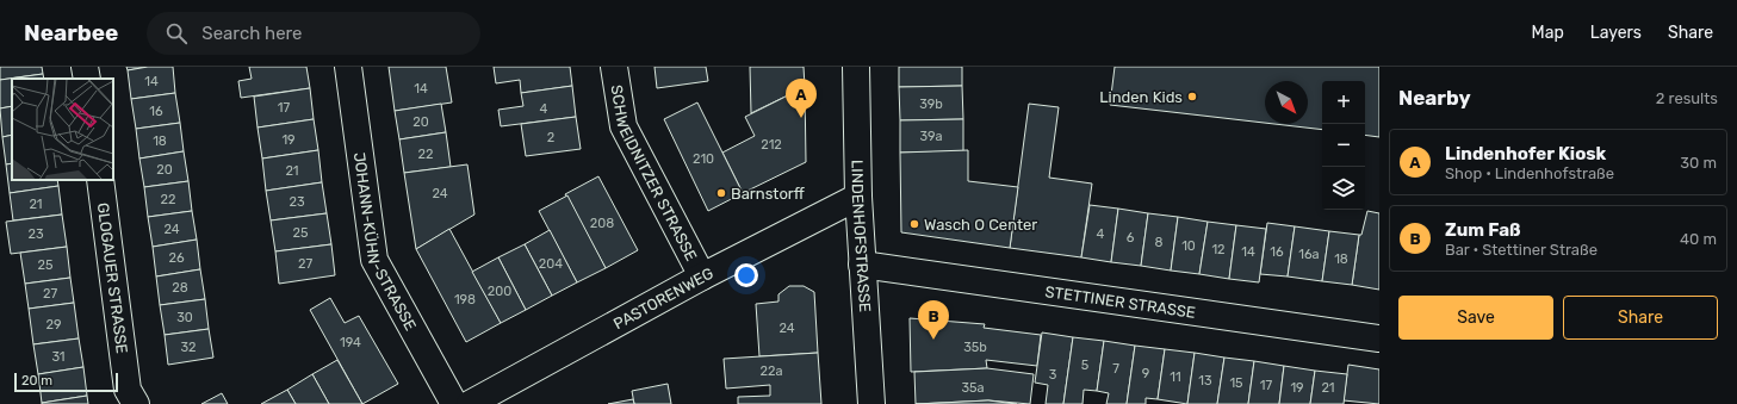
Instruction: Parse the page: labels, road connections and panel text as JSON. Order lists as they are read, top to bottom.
{
  "streets": {
    "street": [
      "SCHWEIDNITZER STRASSE",
      "LINDENHOFSTRASSE",
      "JOHANN-KÜHN-STRASSE",
      "GLOGAUER STRASSE",
      "PASTORENWEG",
      "STETTINER STRASSE"
    ]
  },
  "crossings": [
    ["SCHWEIDNITZER STRASSE", "PASTORENWEG"],
    ["LINDENHOFSTRASSE", "PASTORENWEG"],
    ["LINDENHOFSTRASSE", "STETTINER STRASSE"]
  ],
  "places": ["Linden Kids", "Barnstorff", "Wasch O Center"],
  "house_numbers": [
    "14",
    "14",
    "39b",
    "17",
    "4",
    "16",
    "20",
    "39a",
    "2",
    "19",
    "18",
    "212",
    "22",
    "210",
    "20",
    "21",
    "24",
    "22",
    "23",
    "21",
    "208",
    "24",
    "25",
    "23",
    "4",
    "6",
    "8",
    "10",
    "12",
    "14",
    "16",
    "16a",
    "26",
    "18",
    "27",
    "204",
    "25",
    "28",
    "200",
    "27",
    "198",
    "30",
    "29",
    "24",
    "194",
    "32",
    "35b",
    "31",
    "5",
    "7",
    "22a",
    "9",
    "3",
    "11",
    "13",
    "15",
    "17",
    "35a",
    "19",
    "21"
  ],
  "scale_bar": "20 m",
  "north": "bottom right",
  "page": {
    "header": "Nearbee",
    "search": "Search here",
    "nav": ["Map", "Layers", "Share"],
    "heading": ["Nearby", "2 results"],
    "pins": ["A", "B"],
    "map_buttons": ["+", "−"],
    "list": [
      {
        "mark": "A",
        "name": "Lindenhofer Kiosk",
        "note": "Shop · Lindenhofstraße",
        "value": "30 m"
      },
      {
        "mark": "B",
        "name": "Zum Faß",
        "note": "Bar · Stettiner Straße",
        "value": "40 m"
      }
    ],
    "buttons": ["Save", "Share"],
    "scale": "20 m"
  }
}
